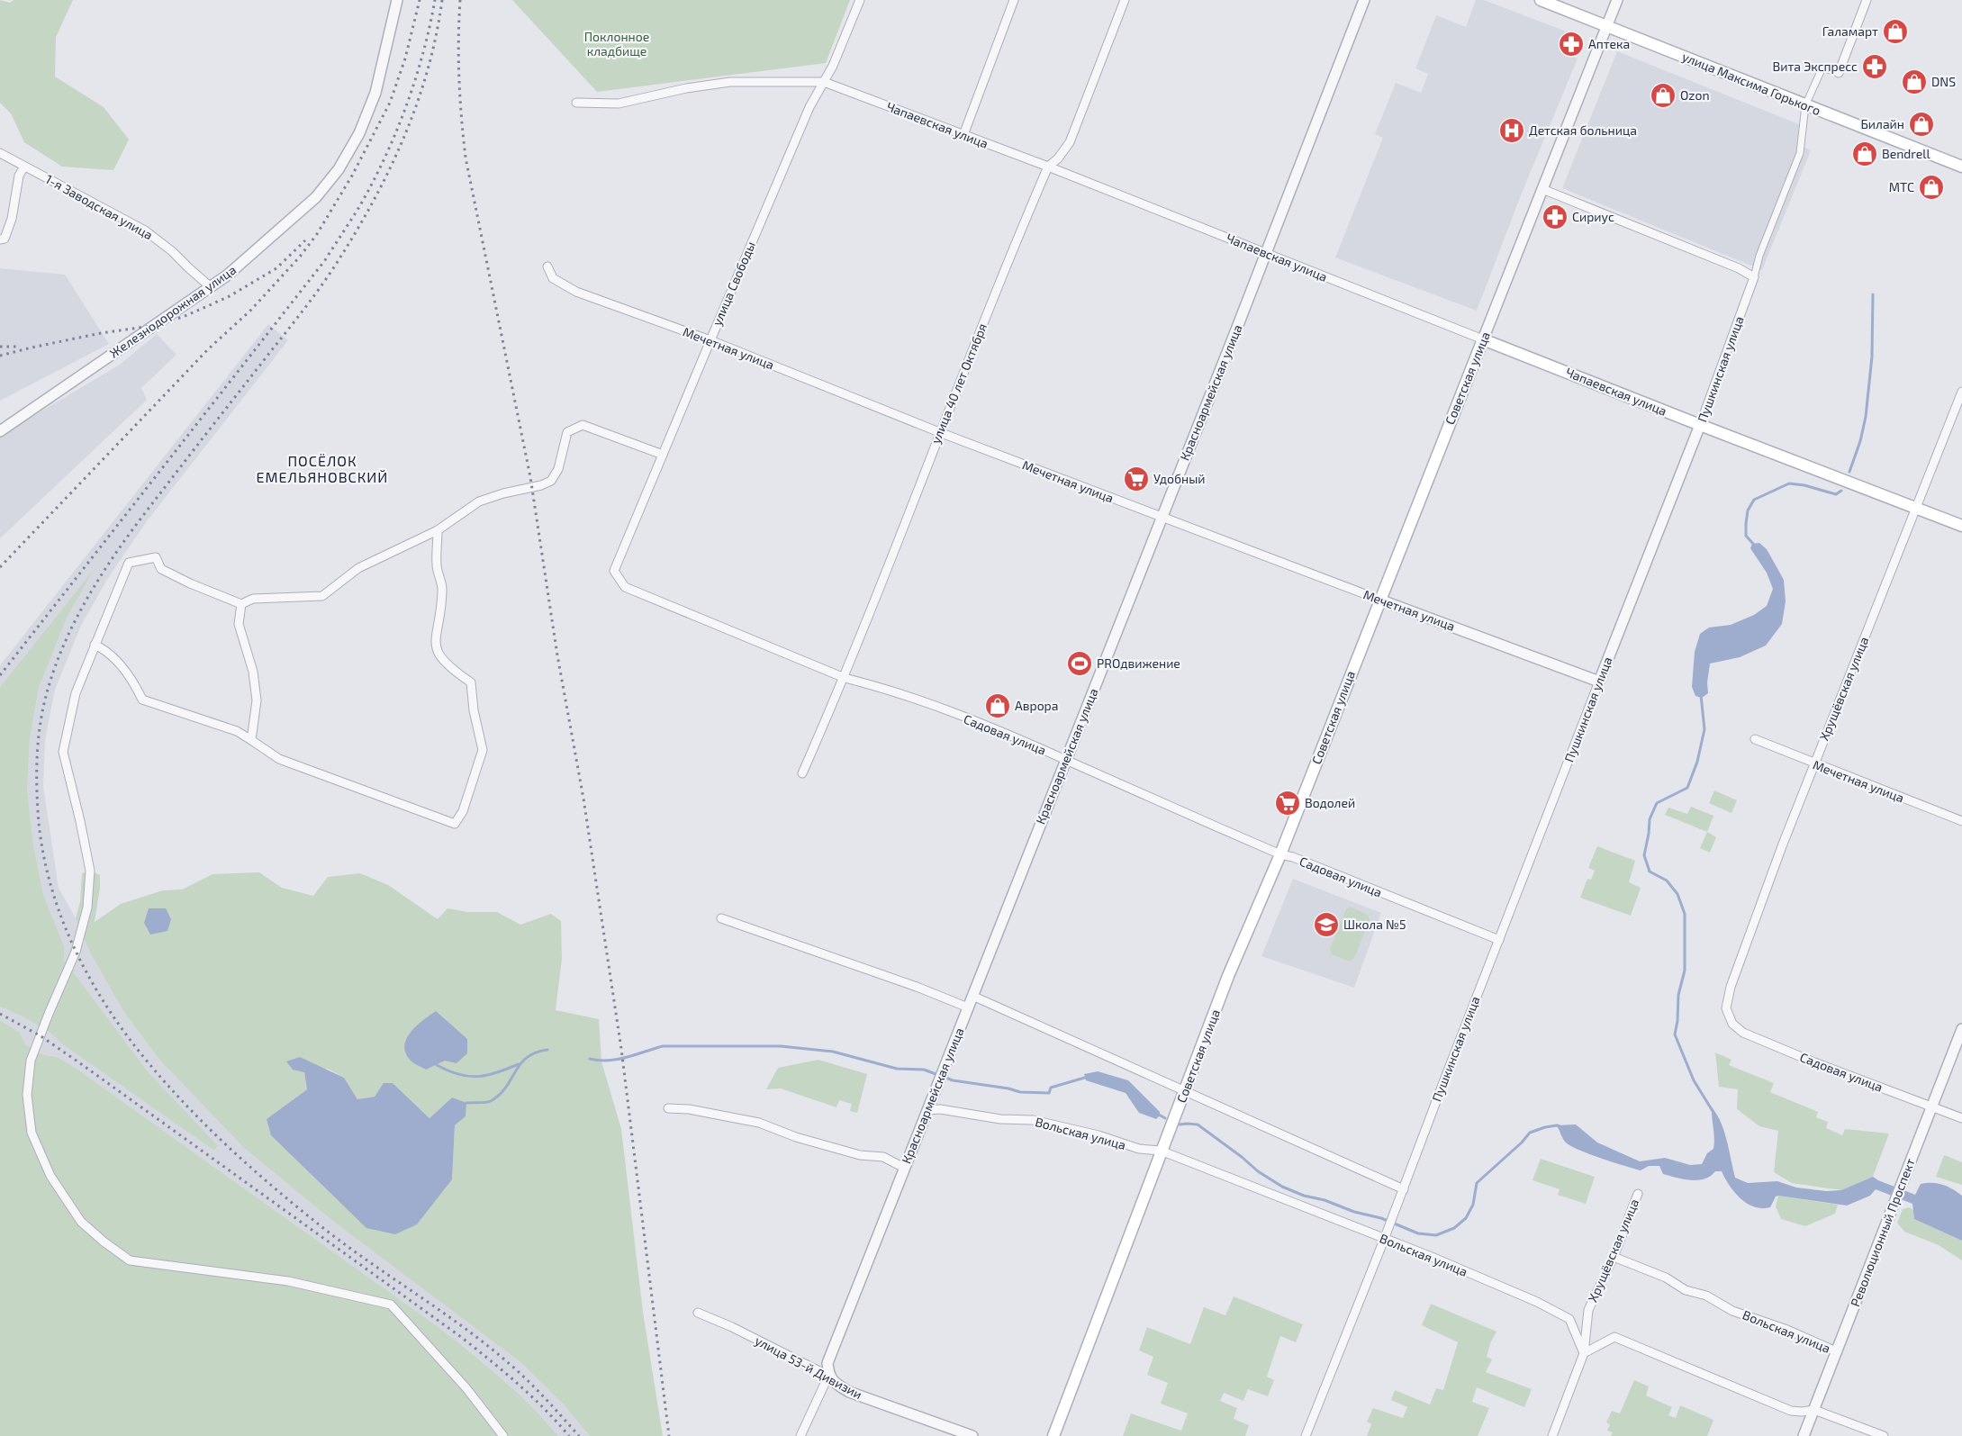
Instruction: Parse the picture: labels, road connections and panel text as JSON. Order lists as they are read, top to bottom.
{
  "streets": {
    "main road": ["улица Максима Горького", "Чапаевская улица", "Советская улица"],
    "street": [
      "1-я Заводская улица",
      "улица Свободы",
      "Железнодорожная улица",
      "Мечетная улица",
      "Пушкинская улица",
      "улица 40 лет Октября",
      "Красноармейская улица",
      "Хрущёвская улица",
      "Садовая улица",
      "Вольская улица",
      "Революционный Проспект",
      "улица 53-й Дивизии"
    ]
  },
  "crossings": [
    ["улица Максима Горького", "Пушкинская улица"],
    ["улица Максима Горького", "Советская улица"],
    ["Чапаевская улица", "улица Свободы"],
    ["Чапаевская улица", "Пушкинская улица"],
    ["Чапаевская улица", "Советская улица"],
    ["Чапаевская улица", "улица 40 лет Октября"],
    ["Чапаевская улица", "Красноармейская улица"],
    ["Чапаевская улица", "Хрущёвская улица"],
    ["1-я Заводская улица", "Железнодорожная улица"],
    ["улица Свободы", "Мечетная улица"],
    ["улица Свободы", "Садовая улица"],
    ["Мечетная улица", "Пушкинская улица"],
    ["Мечетная улица", "Советская улица"],
    ["Мечетная улица", "улица 40 лет Октября"],
    ["Мечетная улица", "Красноармейская улица"],
    ["Мечетная улица", "Хрущёвская улица"],
    ["Пушкинская улица", "Садовая улица"],
    ["Пушкинская улица", "Вольская улица"],
    ["Советская улица", "Садовая улица"],
    ["Советская улица", "Вольская улица"],
    ["улица 40 лет Октября", "Садовая улица"],
    ["Красноармейская улица", "Садовая улица"],
    ["Красноармейская улица", "Вольская улица"],
    ["Красноармейская улица", "улица 53-й Дивизии"],
    ["Хрущёвская улица", "Садовая улица"],
    ["Хрущёвская улица", "Вольская улица"],
    ["Садовая улица", "Революционный Проспект"],
    ["Вольская улица", "Революционный Проспект"]
  ],
  "districts": ["ПОСЁЛОК ЕМЕЛЬЯНОВСКИЙ"],
  "parks": ["Поклонное кладбище"],
  "places": {
    "shop": [
      "Галамарт",
      "DNS",
      "Ozon",
      "Билайн",
      "Bendrell",
      "МТС",
      "Аврора"
    ],
    "pharmacy": ["Аптека", "Вита Экспресс", "Сириус"],
    "hospital": ["Детская больница"],
    "supermarket": ["Удобный", "Водолей"],
    "sports": ["PROдвижение"],
    "school or university": ["Школа №5"]
  }
}
